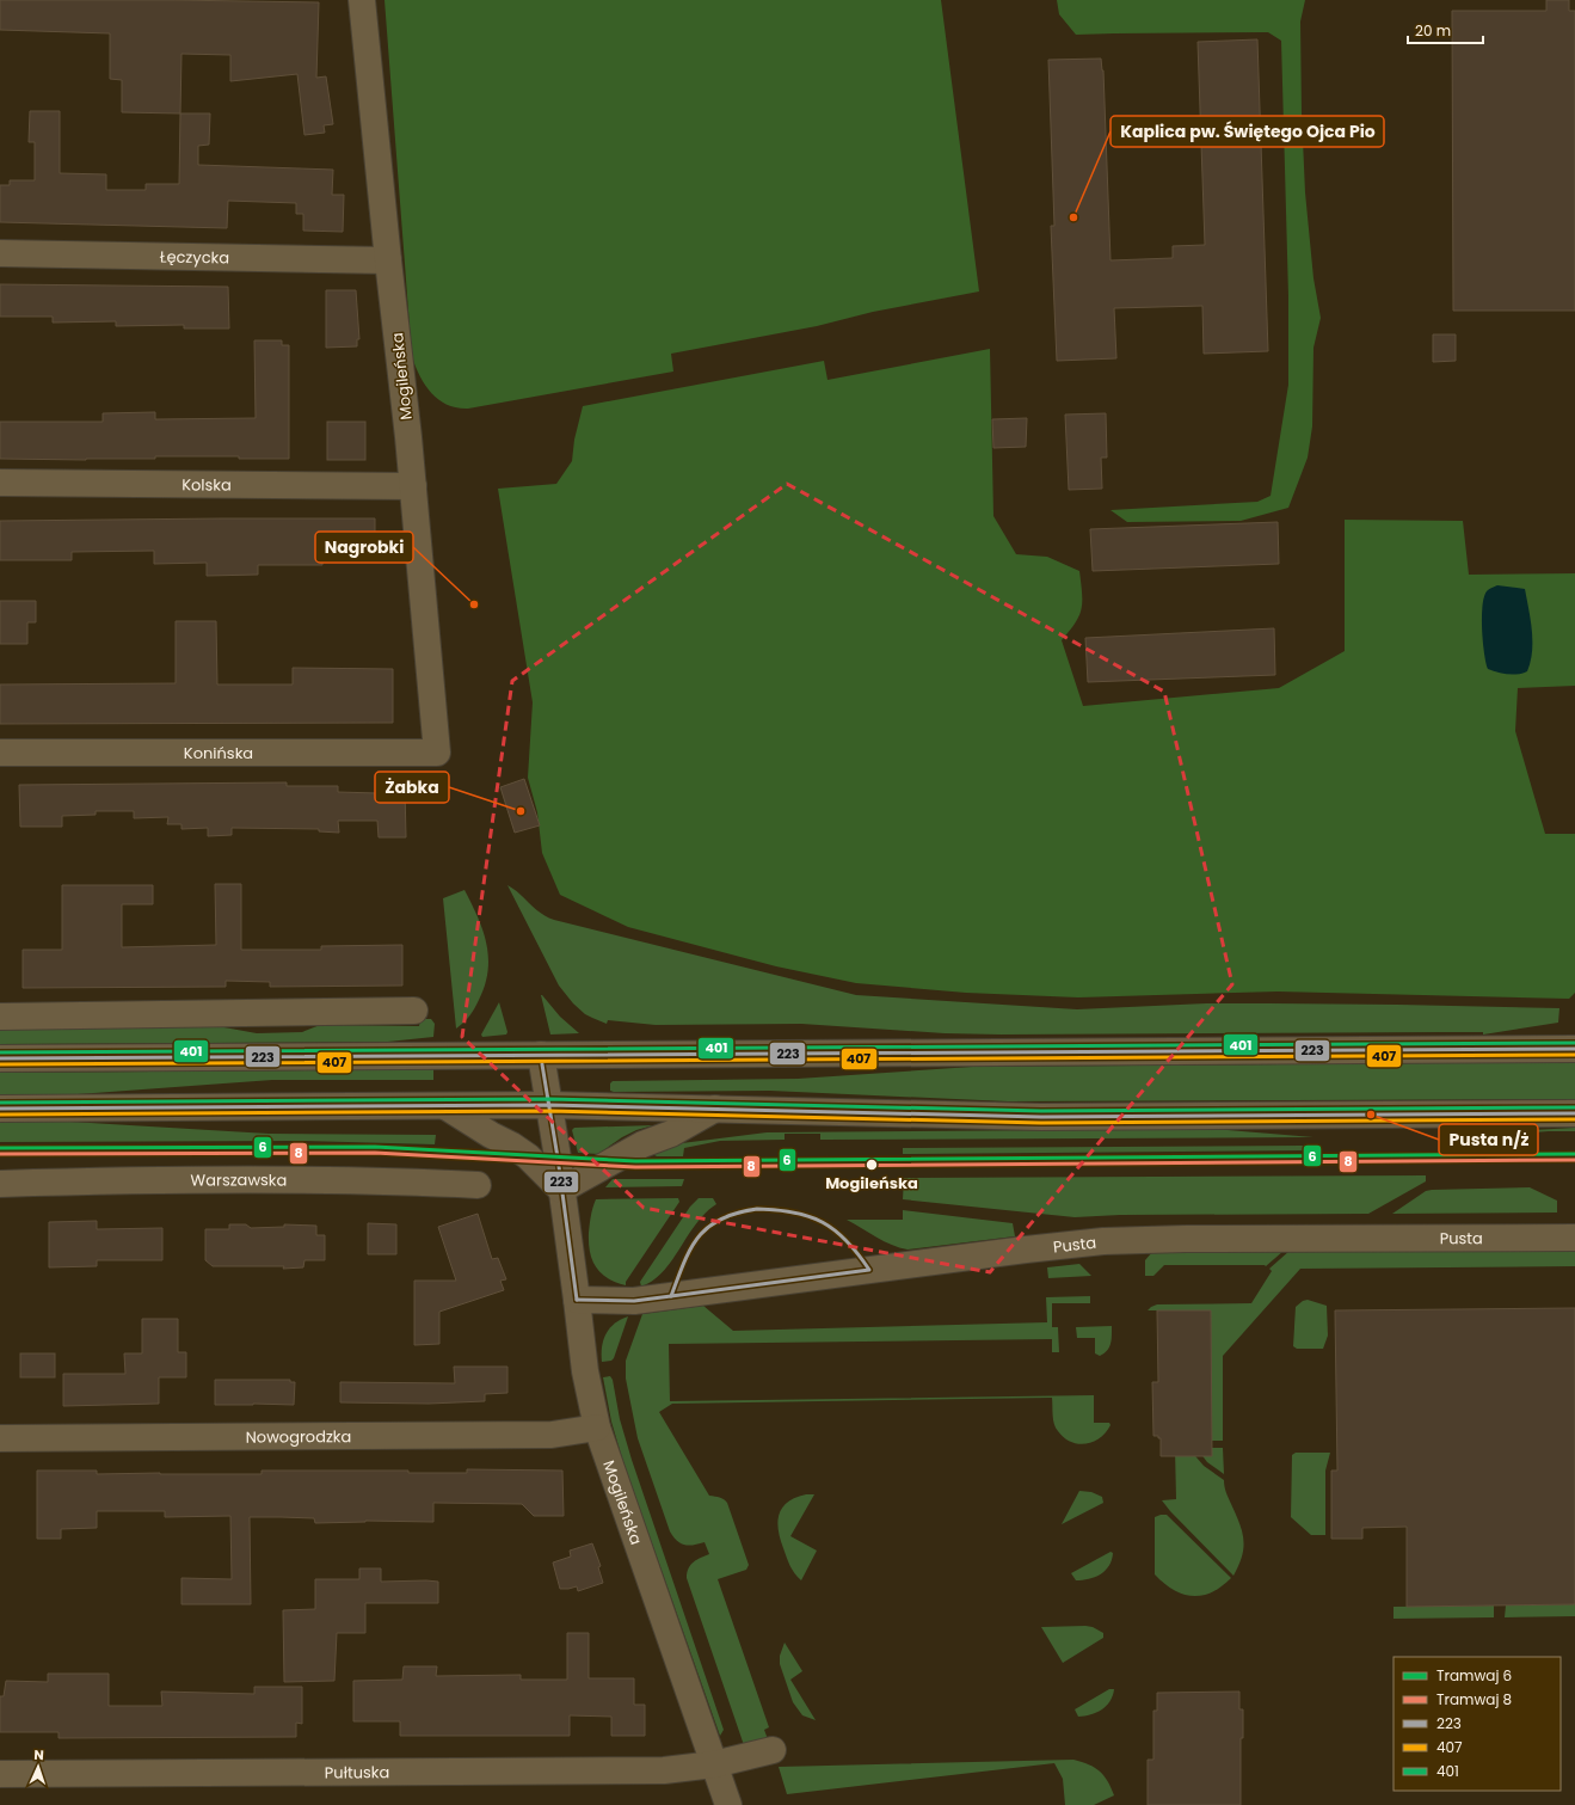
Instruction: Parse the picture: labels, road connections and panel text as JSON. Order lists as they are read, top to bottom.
{
  "streets": {
    "street": [
      "Łęczycka",
      "Mogileńska",
      "Kolska",
      "Konińska",
      "Warszawska",
      "Pusta",
      "Nowogrodzka",
      "Pułtuska"
    ]
  },
  "crossings": [
    ["Łęczycka", "Mogileńska"],
    ["Mogileńska", "Kolska"],
    ["Mogileńska", "Konińska"],
    ["Mogileńska", "Pusta"],
    ["Mogileńska", "Nowogrodzka"],
    ["Mogileńska", "Pułtuska"]
  ],
  "places": [
    "Kaplica pw. Świętego Ojca Pio",
    "Nagrobki",
    "Żabka",
    "Pusta n/ż",
    "Mogileńska"
  ],
  "lines": [
    "transit line 401",
    "transit line 223",
    "transit line 407",
    "tram line 6",
    "tram line 8"
  ],
  "legend": [
    "Tramwaj 6",
    "Tramwaj 8",
    "223",
    "407",
    "401"
  ],
  "scale_bar": "20 m",
  "north": "top"
}
